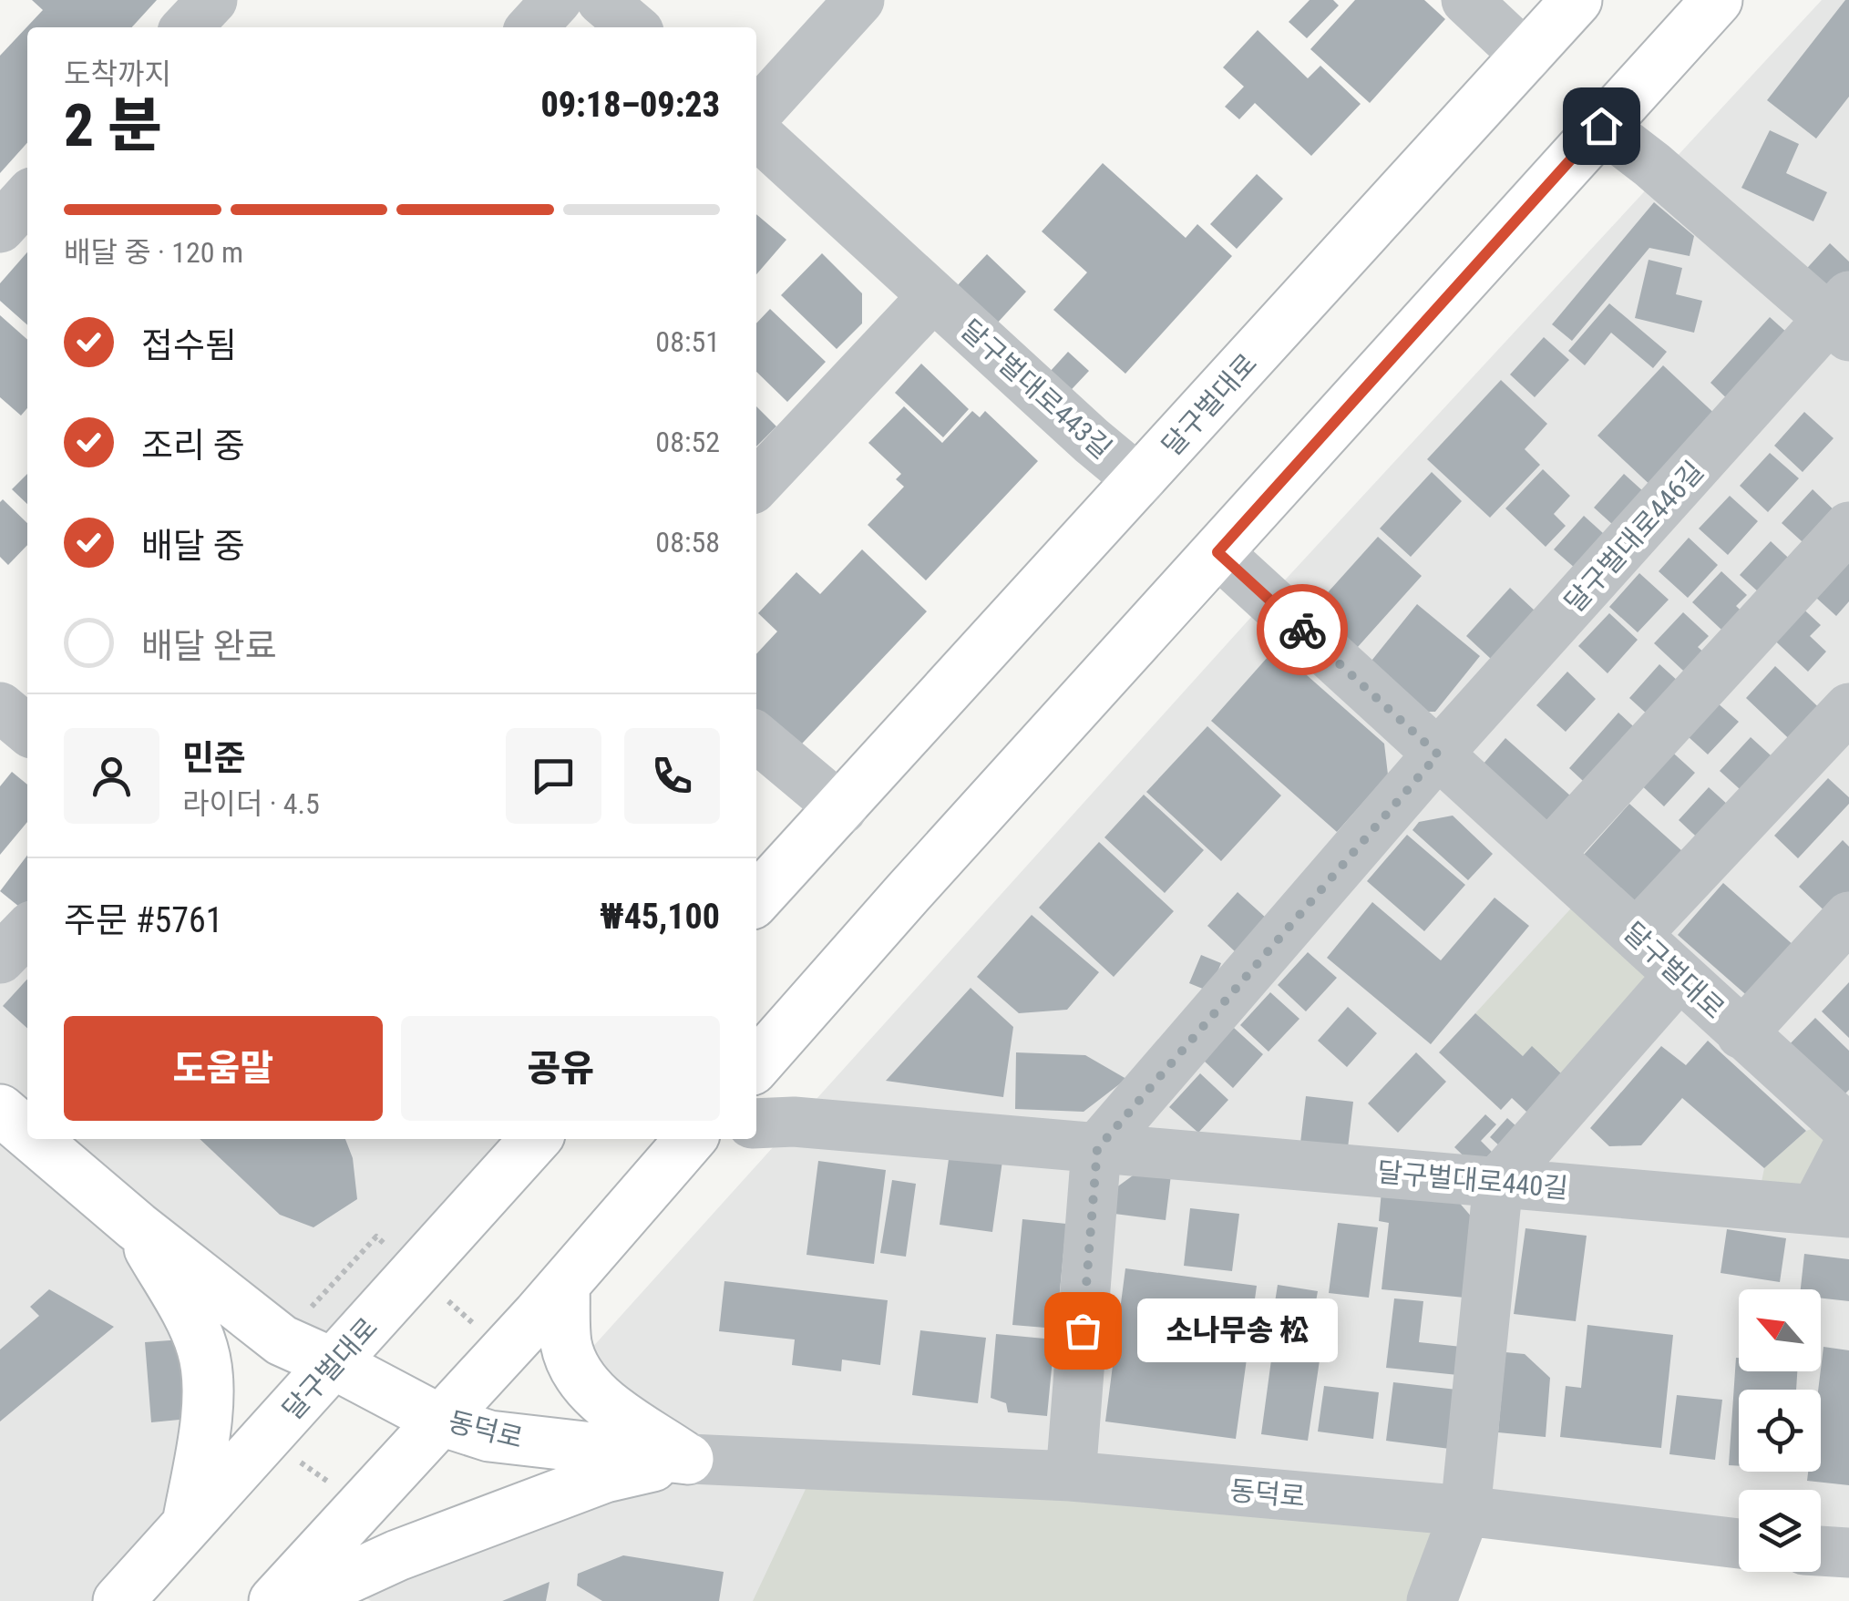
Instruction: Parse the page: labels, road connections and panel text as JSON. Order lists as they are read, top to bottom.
{
  "streets": {
    "main road": ["달구벌대로", "동덕로"],
    "street": ["달구벌대로443길", "달구벌대로446길", "달구벌대로440길"]
  },
  "crossings": [
    ["달구벌대로443길", "달구벌대로"],
    ["달구벌대로", "달구벌대로446길"],
    ["달구벌대로", "동덕로"]
  ],
  "places": ["소나무송 松"],
  "north": "top left",
  "page": {
    "heading": ["2 분", "도착까지", "09:18–09:23"],
    "panel": [
      "민준",
      "라이더 · 4.5",
      "주문 #5761",
      "₩45,100"
    ],
    "bar": "배달 중 · 120 m",
    "list": [
      ["접수됨", "08:51"],
      ["조리 중", "08:52"],
      ["배달 중", "08:58"],
      "배달 완료"
    ],
    "buttons": ["도움말", "공유"],
    "bubble": "소나무송 松"
  }
}
